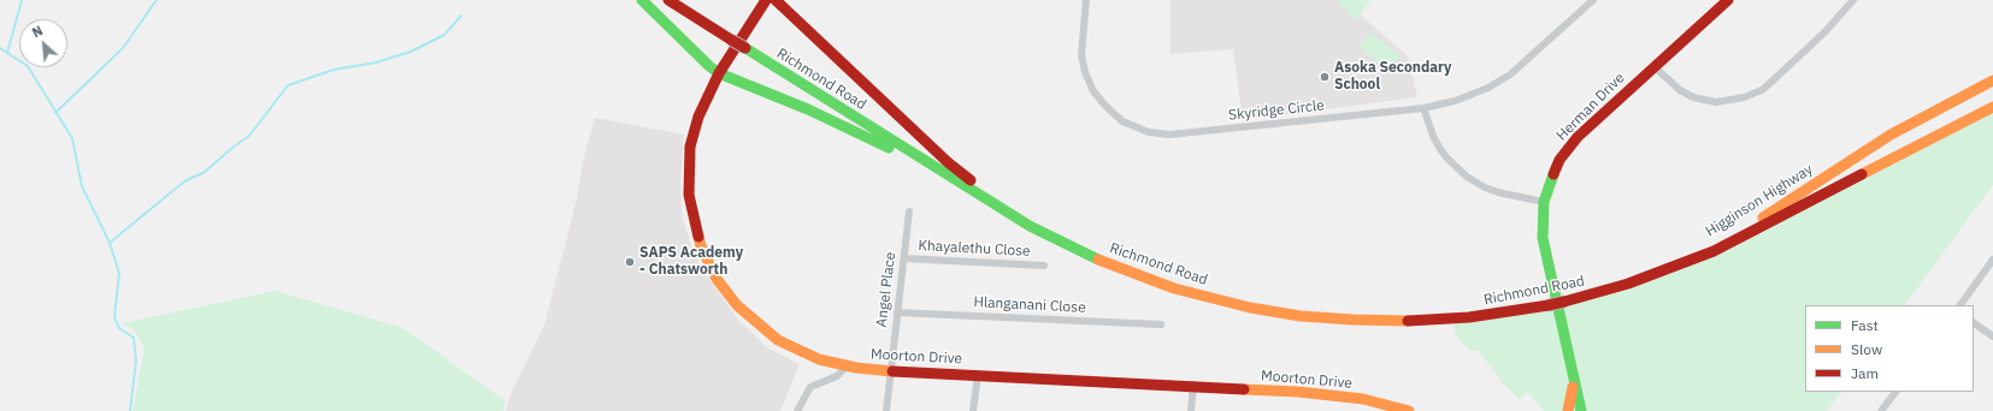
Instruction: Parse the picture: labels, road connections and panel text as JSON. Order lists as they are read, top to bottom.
{
  "streets": {
    "main road": [
      "Richmond Road",
      "Herman Drive",
      "Higginson Highway",
      "Moorton Drive"
    ],
    "street": [
      "Skyridge Circle",
      "Khayalethu Close",
      "Angel Place",
      "Hlanganani Close"
    ]
  },
  "crossings": [
    ["Richmond Road", "Higginson Highway"],
    ["Khayalethu Close", "Angel Place"],
    ["Angel Place", "Hlanganani Close"],
    ["Angel Place", "Moorton Drive"]
  ],
  "places": ["Asoka Secondary School", "SAPS Academy - Chatsworth"],
  "legend": ["Fast", "Slow", "Jam"],
  "north": "top left"
}
